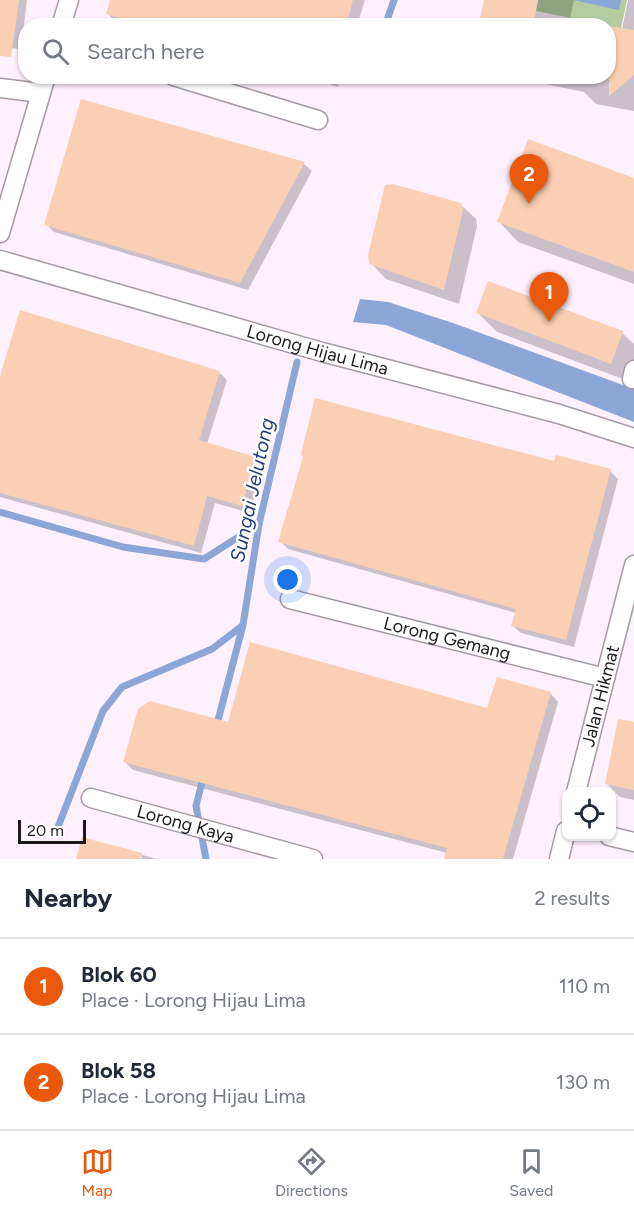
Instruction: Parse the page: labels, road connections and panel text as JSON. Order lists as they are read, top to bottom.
{
  "streets": {
    "street": [
      "Lorong Hijau Lima",
      "Lorong Gemang",
      "Jalan Hikmat",
      "Lorong Kaya"
    ]
  },
  "crossings": [
    ["Lorong Gemang", "Jalan Hikmat"]
  ],
  "water": ["Sungai Jelutong"],
  "scale_bar": "20 m",
  "page": {
    "search": "Search here",
    "pins": ["2", "1"],
    "scale": "20 m",
    "heading": ["Nearby", "2 results"],
    "list": [
      {
        "mark": "1",
        "name": "Blok 60",
        "note": "Place · Lorong Hijau Lima",
        "value": "110 m"
      },
      {
        "mark": "2",
        "name": "Blok 58",
        "note": "Place · Lorong Hijau Lima",
        "value": "130 m"
      }
    ],
    "nav": ["Map", "Directions", "Saved"]
  }
}
